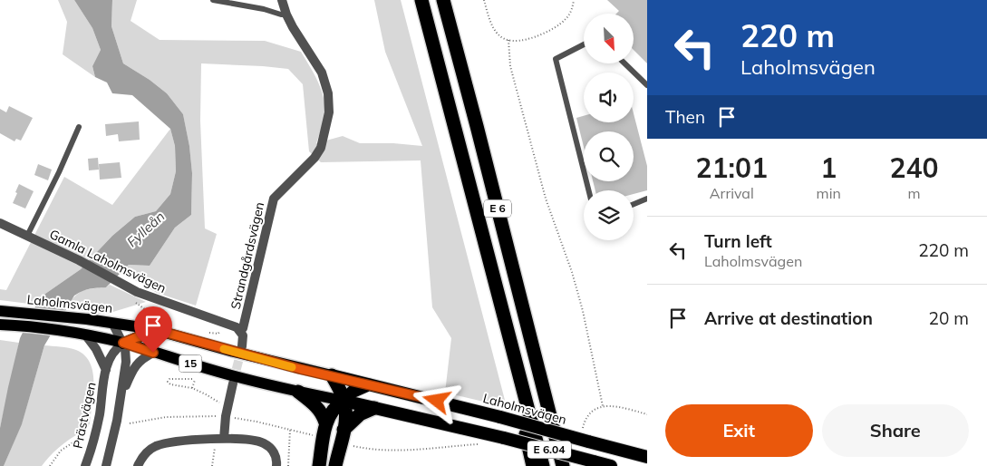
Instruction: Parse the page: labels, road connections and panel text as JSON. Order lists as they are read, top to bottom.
{
  "streets": {
    "highway": ["E 6", "Laholmsvägen", "E 6.04"],
    "main road": ["15"],
    "street": ["Strandgårdsvägen", "Gamla Laholmsvägen", "Prästvägen"]
  },
  "crossings": [
    ["Strandgårdsvägen", "Gamla Laholmsvägen"],
    ["Laholmsvägen", "15"],
    ["Laholmsvägen", "Prästvägen"],
    ["15", "Prästvägen"],
    ["15", "E 6.04"]
  ],
  "water": ["Fylleån"],
  "north": "bottom right",
  "page": {
    "turn": ["220 m", "Laholmsvägen"],
    "then": "Then",
    "eta": [
      "21:01",
      "Arrival",
      "1",
      "min",
      "240",
      "m"
    ],
    "list": [
      {
        "name": "Turn left",
        "note": "Laholmsvägen",
        "value": "220 m"
      },
      {
        "name": "Arrive at destination",
        "value": "20 m"
      }
    ],
    "buttons": ["Exit", "Share"]
  }
}
